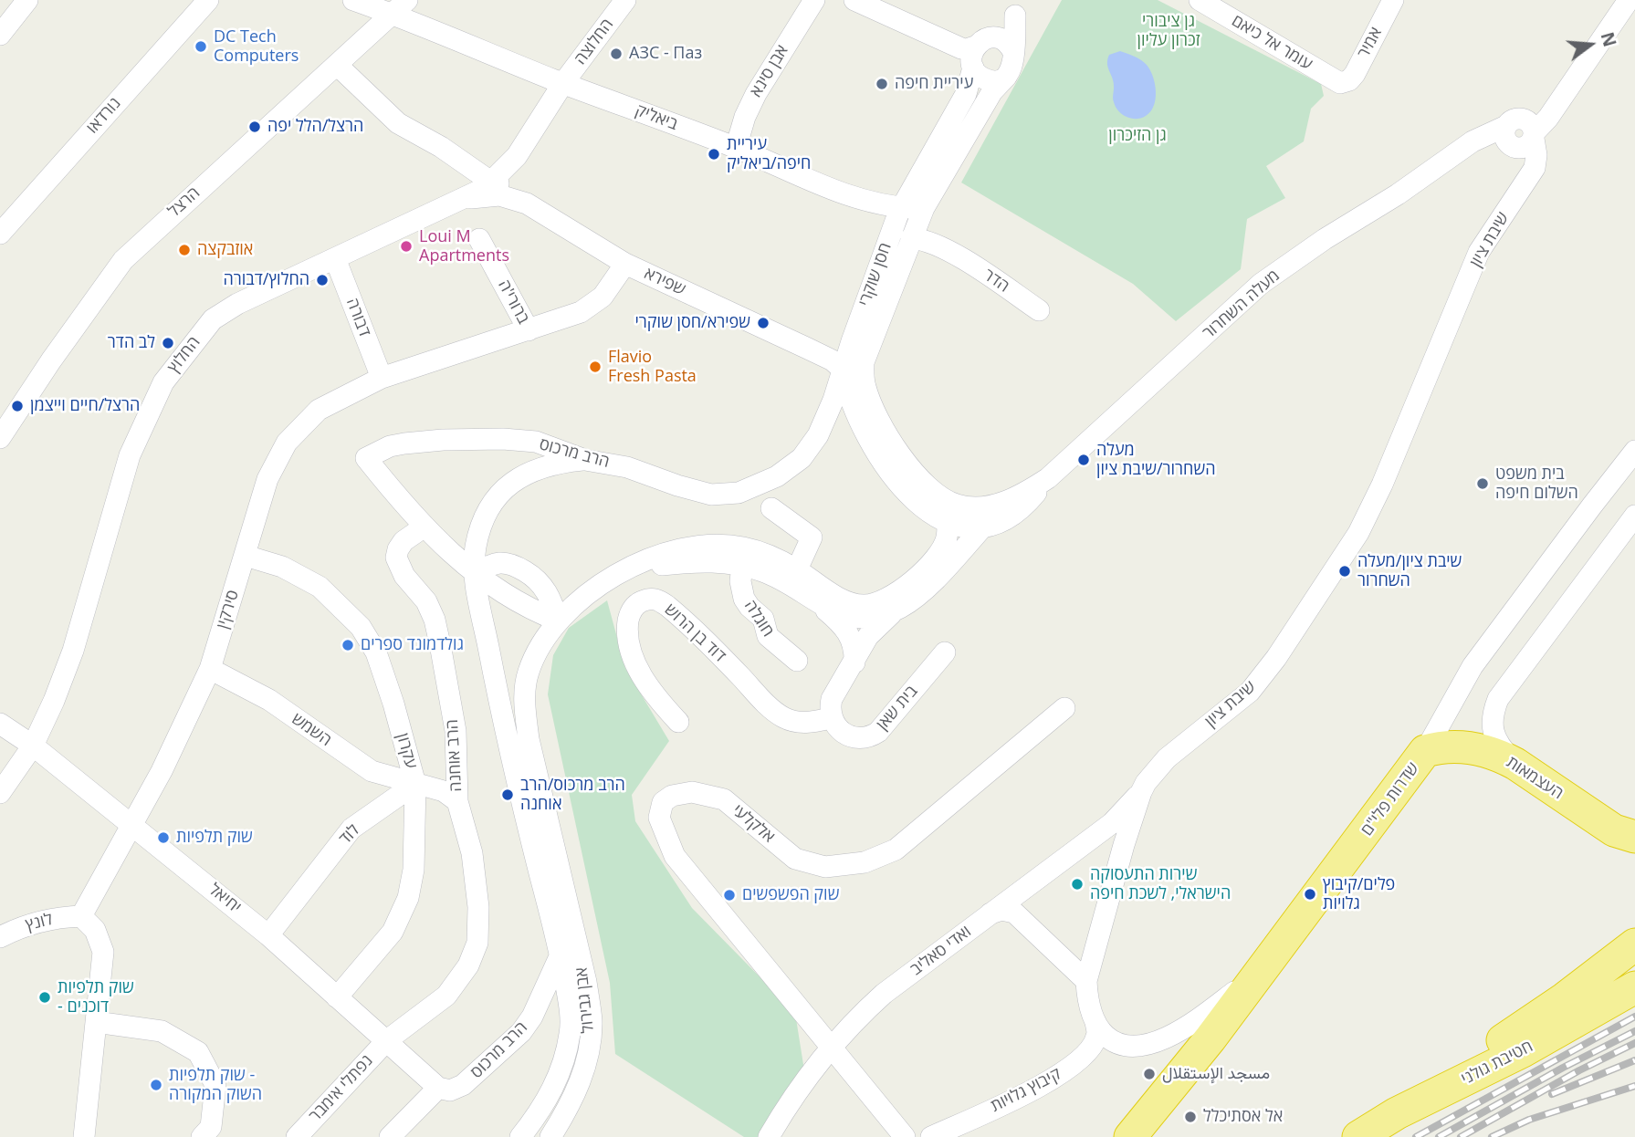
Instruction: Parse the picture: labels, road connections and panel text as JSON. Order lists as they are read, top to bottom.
{
  "streets": {
    "highway": ["העצמאות", "שדרות פלי\"ם", "חטיבת גולני"],
    "street": [
      "החלוצה",
      "עומר אל כיאם",
      "אמיר",
      "אבן סינא",
      "נורדאו",
      "ביאליק",
      "הרצל",
      "שיבת ציון",
      "חסן שוקרי",
      "הדר",
      "שפירא",
      "ברורי'ה",
      "מעלה השחרור",
      "דבורה",
      "החלוץ",
      "הרב מרכוס",
      "סירקין",
      "חוגלה",
      "דוד בן הרוש",
      "בית שאן",
      "השמש",
      "עקרון",
      "הרב אוחנה",
      "אלקלעי",
      "לוד",
      "יחיאל",
      "לונץ",
      "ואדי סאליב",
      "אבן גבירול",
      "נפתלי אימבר",
      "קיבוץ גלויות"
    ]
  },
  "crossings": [
    ["החלוצה", "ביאליק"],
    ["החלוצה", "החלוץ"],
    ["עומר אל כיאם", "אמיר"],
    ["אבן סינא", "ביאליק"],
    ["ביאליק", "הרצל"],
    ["ביאליק", "חסן שוקרי"],
    ["ביאליק", "הדר"],
    ["ביאליק", "החלוץ"],
    ["שיבת ציון", "מעלה השחרור"],
    ["שיבת ציון", "ואדי סאליב"],
    ["שיבת ציון", "קיבוץ גלויות"],
    ["חסן שוקרי", "הדר"],
    ["חסן שוקרי", "שפירא"],
    ["חסן שוקרי", "הרב מרכוס"],
    ["שפירא", "החלוץ"],
    ["שפירא", "סירקין"],
    ["ברורי'ה", "סירקין"],
    ["דבורה", "החלוץ"],
    ["דבורה", "סירקין"],
    ["החלוץ", "יחיאל"],
    ["הרב מרכוס", "הרב אוחנה"],
    ["הרב מרכוס", "יחיאל"],
    ["הרב מרכוס", "אבן גבירול"],
    ["סירקין", "השמש"],
    ["סירקין", "עקרון"],
    ["סירקין", "יחיאל"],
    ["סירקין", "לונץ"],
    ["דוד בן הרוש", "בית שאן"],
    ["השמש", "עקרון"],
    ["השמש", "לוד"],
    ["עקרון", "לוד"],
    ["עקרון", "יחיאל"],
    ["הרב אוחנה", "יחיאל"],
    ["הרב אוחנה", "נפתלי אימבר"],
    ["העצמאות", "שדרות פלי\"ם"],
    ["לוד", "יחיאל"],
    ["יחיאל", "נפתלי אימבר"]
  ],
  "parks": ["גן ציבורי זכרון עליון", "גן הזיכרון"],
  "places": [
    "DC Tech Computers",
    "АЗС - Паз",
    "עיריית חיפה",
    "הרצל/הלל יפה",
    "עיריית חיפה/ביאליק",
    "Loui M Apartments",
    "אוזבקצה",
    "החלוץ/דבורה",
    "שפירא/חסן שוקרי",
    "לב הדר",
    "Flavio Fresh Pasta",
    "הרצל/חיים וייצמן",
    "מעלה השחרור/שיבת ציון",
    "בית משפט השלום חיפה",
    "שיבת ציון/מעלה השחרור",
    "גולדמונד ספרים",
    "הרב מרכוס/הרב אוחנה",
    "שוק תלפיות",
    "שירות התעסוקה הישראלי, לשכת חיפה",
    "פלים/קיבוץ גלויות",
    "שוק הפשפשים",
    "שוק תלפיות - דוכנים",
    "مسجد الإستقلال",
    "שוק תלפיות - השוק המקורה",
    "אל אסתיכלל"
  ],
  "north": "right"
}
